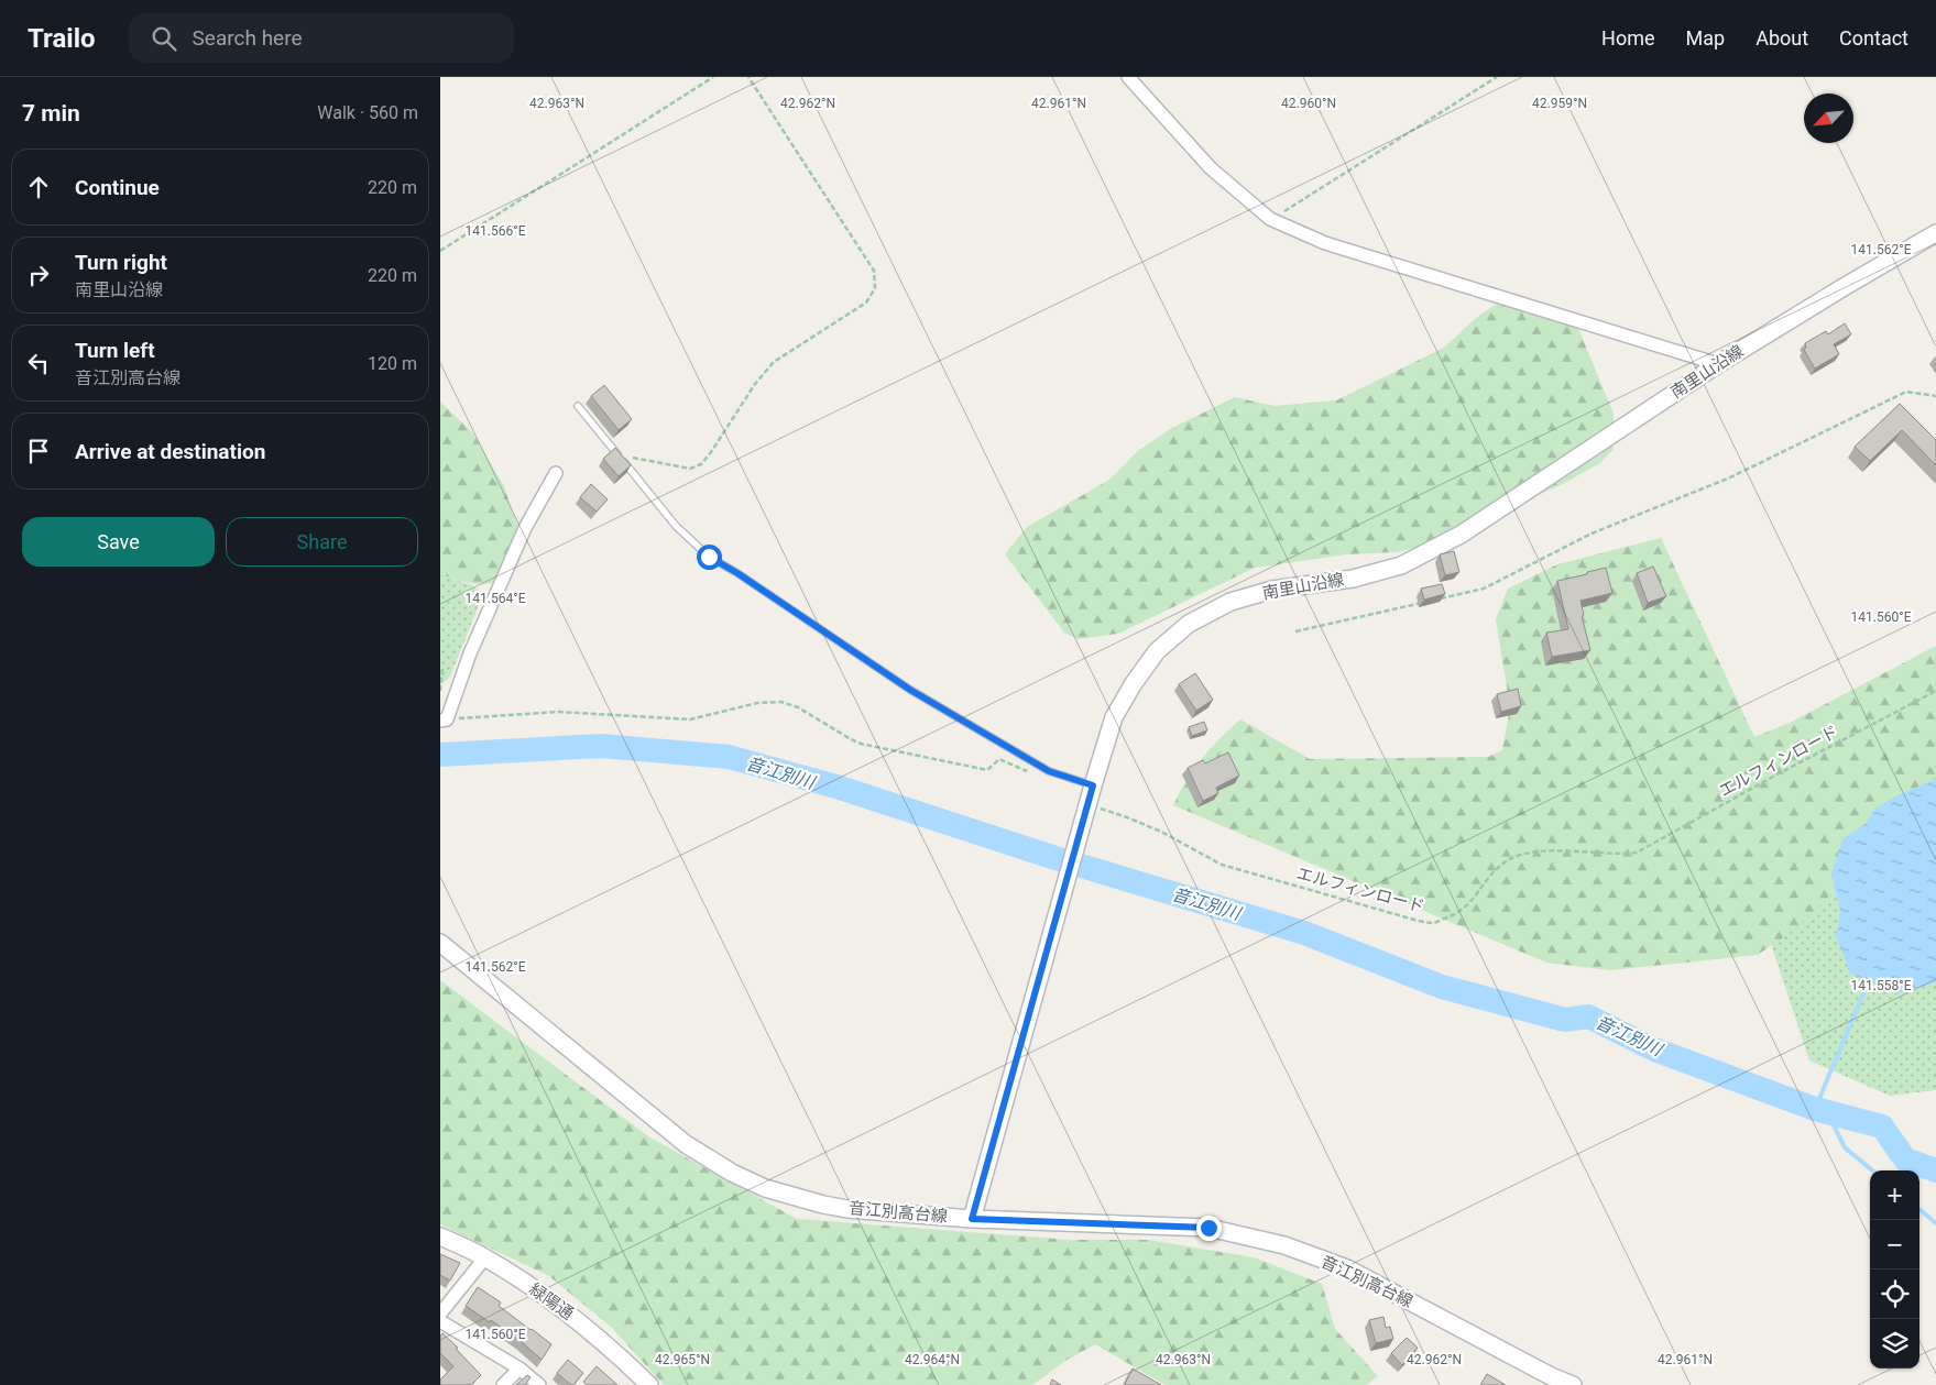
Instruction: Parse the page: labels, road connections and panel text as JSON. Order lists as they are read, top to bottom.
{
  "streets": {
    "street": ["南里山沿線", "音江別高台線", "緑陽通"],
    "path": ["エルフィンロード"]
  },
  "crossings": [
    ["南里山沿線", "エルフィンロード"],
    ["南里山沿線", "音江別高台線"]
  ],
  "water": ["音江別川"],
  "north": "bottom left",
  "page": {
    "header": "Trailo",
    "search": "Search here",
    "nav": [
      "Home",
      "Map",
      "About",
      "Contact"
    ],
    "heading": ["7 min", "Walk · 560 m"],
    "list": [
      ["Continue", "220 m"],
      ["Turn right", "南里山沿線", "220 m"],
      ["Turn left", "音江別高台線", "120 m"],
      "Arrive at destination"
    ],
    "buttons": ["Save", "Share"],
    "map_buttons": ["+", "−"]
  },
  "coordinates": [
    "42.963°N",
    "42.962°N",
    "42.961°N",
    "42.960°N",
    "42.959°N",
    "141.566°E",
    "141.562°E",
    "141.564°E",
    "141.560°E",
    "141.558°E",
    "42.965°N",
    "42.964°N"
  ]
}
